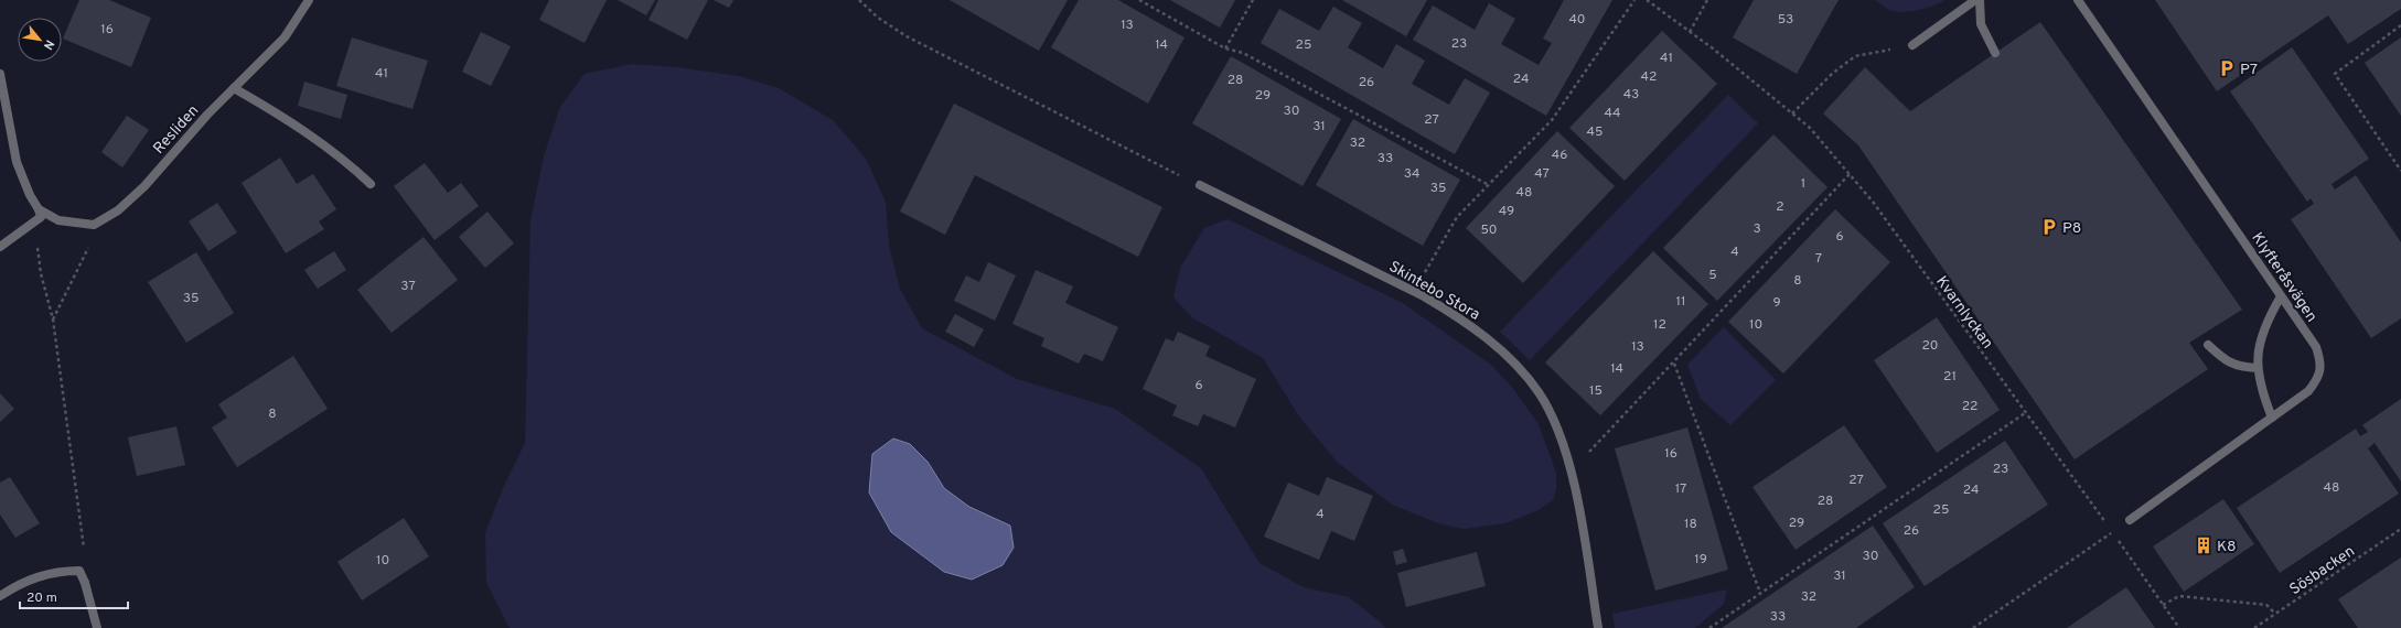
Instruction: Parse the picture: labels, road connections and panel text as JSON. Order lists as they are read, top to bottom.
{
  "streets": {
    "street": ["Resliden", "Klyfteråsvägen", "Skintebo Stora"],
    "path": ["Kvarnlyckan", "Sösbacken"]
  },
  "places": {
    "parking": ["P7", "P8"],
    "building": ["K8"]
  },
  "house_numbers": [
    "40",
    "53",
    "13",
    "16",
    "23",
    "14",
    "25",
    "41",
    "41",
    "42",
    "24",
    "28",
    "26",
    "43",
    "29",
    "30",
    "44",
    "27",
    "31",
    "45",
    "32",
    "46",
    "33",
    "34",
    "47",
    "1",
    "35",
    "48",
    "2",
    "49",
    "3",
    "50",
    "6",
    "4",
    "7",
    "5",
    "8",
    "37",
    "35",
    "11",
    "9",
    "12",
    "10",
    "20",
    "13",
    "14",
    "21",
    "6",
    "15",
    "22",
    "8",
    "16",
    "23",
    "27",
    "48",
    "17",
    "24",
    "28",
    "25",
    "4",
    "29",
    "18",
    "26",
    "30",
    "19",
    "10",
    "31",
    "32",
    "33"
  ],
  "scale_bar": "20 m",
  "north": "bottom right"
}
